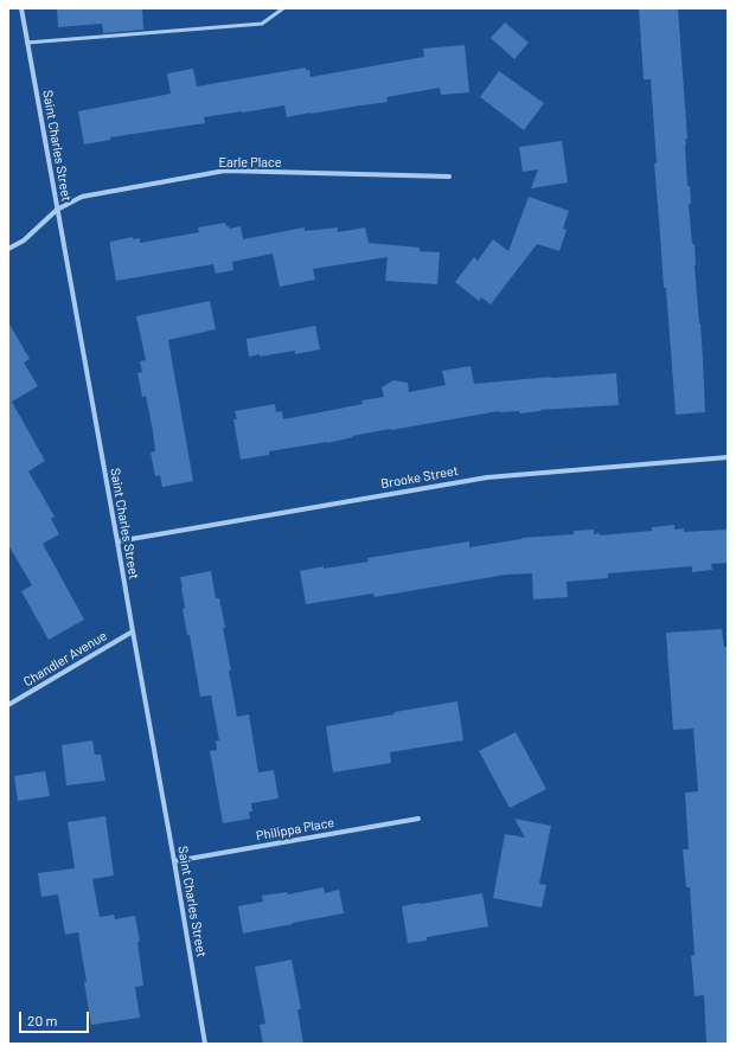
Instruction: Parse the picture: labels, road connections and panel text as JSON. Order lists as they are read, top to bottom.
{
  "streets": {
    "street": [
      "Saint Charles Street",
      "Earle Place",
      "Brooke Street",
      "Chandler Avenue",
      "Philippa Place"
    ]
  },
  "crossings": [
    ["Saint Charles Street", "Earle Place"],
    ["Saint Charles Street", "Brooke Street"],
    ["Saint Charles Street", "Chandler Avenue"],
    ["Saint Charles Street", "Philippa Place"]
  ],
  "scale_bar": "20 m"
}
